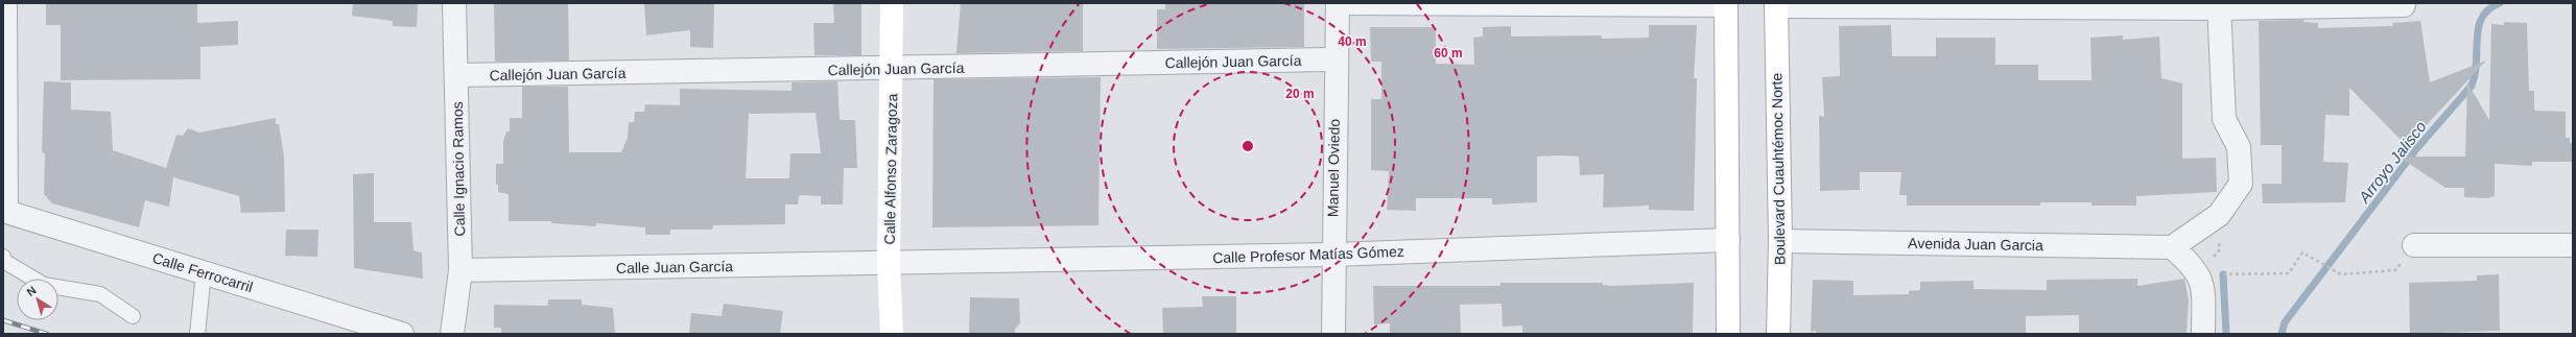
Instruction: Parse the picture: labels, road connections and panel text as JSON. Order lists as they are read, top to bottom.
{
  "streets": {
    "main road": ["Calle Alfonso Zaragoza", "Boulevard Cuauhtémoc Norte"],
    "street": [
      "Callejón Juan García",
      "Manuel Oviedo",
      "Calle Ignacio Ramos",
      "Avenida Juan Garcia",
      "Calle Profesor Matías Gómez",
      "Calle Juan García",
      "Calle Ferrocarril"
    ]
  },
  "crossings": [
    ["Callejón Juan García", "Manuel Oviedo"],
    ["Callejón Juan García", "Calle Ignacio Ramos"],
    ["Callejón Juan García", "Calle Alfonso Zaragoza"],
    ["Manuel Oviedo", "Calle Profesor Matías Gómez"],
    ["Calle Ignacio Ramos", "Calle Juan García"],
    ["Calle Alfonso Zaragoza", "Calle Profesor Matías Gómez"],
    ["Calle Alfonso Zaragoza", "Calle Juan García"],
    ["Boulevard Cuauhtémoc Norte", "Avenida Juan Garcia"],
    ["Calle Profesor Matías Gómez", "Calle Juan García"]
  ],
  "water": ["Arroyo Jalisco"],
  "north": "top left",
  "rings": ["40 m", "60 m", "20 m"]
}
